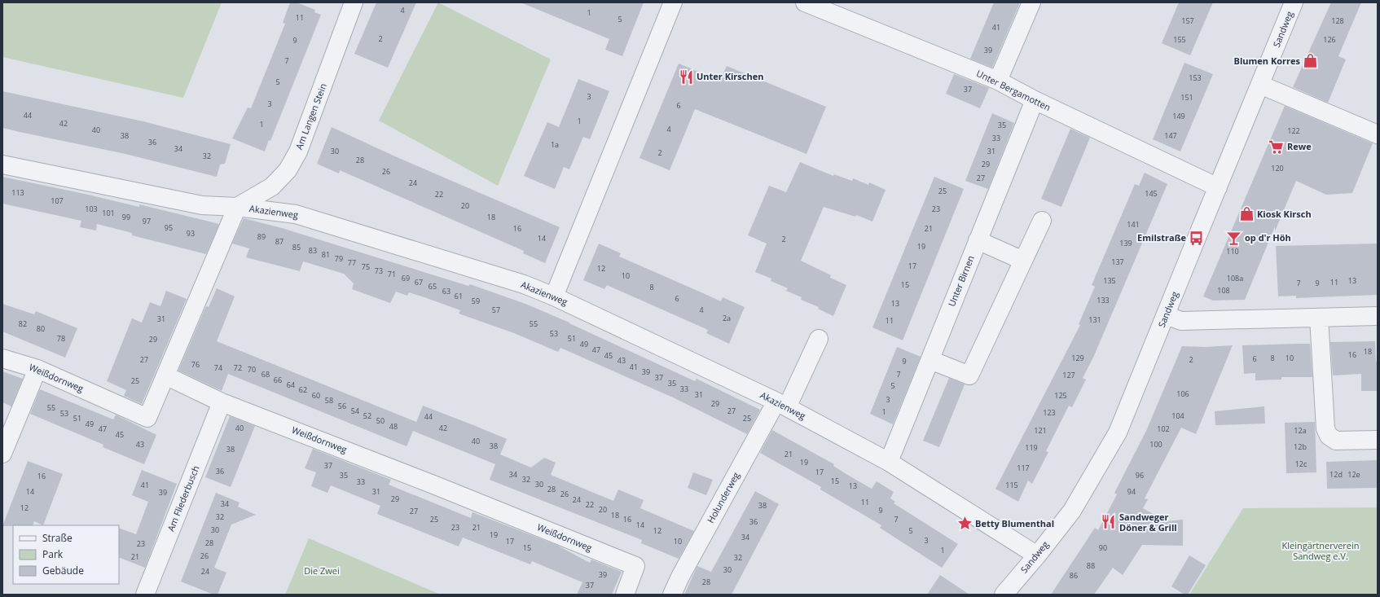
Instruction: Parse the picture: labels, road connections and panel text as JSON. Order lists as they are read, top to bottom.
{
  "streets": {
    "street": [
      "Sandweg",
      "Unter Bergamotten",
      "Am Langen Stein",
      "Akazienweg",
      "Unter Birnen",
      "Weißdornweg",
      "Holunderweg",
      "Am Fliederbusch"
    ]
  },
  "crossings": [
    ["Sandweg", "Unter Bergamotten"],
    ["Sandweg", "Akazienweg"],
    ["Unter Bergamotten", "Unter Birnen"],
    ["Am Langen Stein", "Akazienweg"],
    ["Akazienweg", "Unter Birnen"],
    ["Akazienweg", "Holunderweg"],
    ["Weißdornweg", "Am Fliederbusch"]
  ],
  "parks": ["Kleingärtnerverein Sandweg e.V.", "Die Zwei"],
  "places": {
    "shop": ["Blumen Korres", "Kiosk Kirsch"],
    "restaurant": ["Unter Kirschen", "Sandweger Döner & Grill"],
    "supermarket": ["Rewe"],
    "bus stop": ["Emilstraße"],
    "bar": ["op d'r Höh"],
    "place": ["Betty Blumenthal"]
  },
  "house_numbers": [
    "4",
    "1",
    "11",
    "5",
    "157",
    "128",
    "41",
    "2",
    "155",
    "126",
    "9",
    "39",
    "7",
    "153",
    "5",
    "37",
    "3",
    "151",
    "3",
    "6",
    "44",
    "149",
    "1",
    "42",
    "1",
    "35",
    "4",
    "40",
    "122",
    "38",
    "147",
    "33",
    "36",
    "1a",
    "34",
    "30",
    "31",
    "2",
    "32",
    "28",
    "29",
    "120",
    "26",
    "27",
    "24",
    "25",
    "113",
    "145",
    "22",
    "107",
    "20",
    "103",
    "23",
    "101",
    "99",
    "18",
    "97",
    "141",
    "95",
    "16",
    "21",
    "93",
    "89",
    "14",
    "2",
    "87",
    "139",
    "19",
    "85",
    "83",
    "110",
    "81",
    "79",
    "137",
    "77",
    "17",
    "75",
    "12",
    "73",
    "71",
    "10",
    "69",
    "108a",
    "135",
    "13",
    "67",
    "11",
    "7",
    "9",
    "15",
    "65",
    "8",
    "108",
    "63",
    "61",
    "6",
    "133",
    "59",
    "13",
    "57",
    "4",
    "2a",
    "31",
    "131",
    "11",
    "82",
    "55",
    "80",
    "53",
    "78",
    "51",
    "29",
    "49",
    "47",
    "18",
    "16",
    "45",
    "129",
    "8",
    "10",
    "6",
    "27",
    "2",
    "43",
    "9",
    "76",
    "41",
    "74",
    "72",
    "70",
    "39",
    "68",
    "7",
    "127",
    "37",
    "66",
    "25",
    "35",
    "64",
    "5",
    "33",
    "62",
    "106",
    "31",
    "60",
    "125",
    "3",
    "58",
    "29",
    "56",
    "55",
    "54",
    "27",
    "1",
    "123",
    "53",
    "52",
    "104",
    "44",
    "51",
    "25",
    "50",
    "49",
    "48",
    "40",
    "42",
    "47",
    "102",
    "121",
    "12a",
    "45",
    "40",
    "43",
    "100",
    "38",
    "12b",
    "119",
    "38",
    "21",
    "19",
    "12c",
    "37",
    "117",
    "36",
    "17",
    "34",
    "12d",
    "12e",
    "35",
    "96",
    "16",
    "32",
    "15",
    "33",
    "30",
    "41",
    "115",
    "13",
    "28",
    "14",
    "31",
    "94",
    "39",
    "26",
    "29",
    "24",
    "11",
    "34",
    "22",
    "38",
    "12",
    "20",
    "9",
    "27",
    "18",
    "32",
    "25",
    "16",
    "7",
    "36",
    "14",
    "23",
    "21",
    "30",
    "12",
    "5",
    "19",
    "34",
    "3",
    "17",
    "10",
    "28",
    "23",
    "15",
    "90",
    "1",
    "26",
    "21",
    "32",
    "88",
    "30",
    "24",
    "39",
    "86",
    "28",
    "37"
  ],
  "legend": ["Straße", "Park", "Gebäude"]
}
